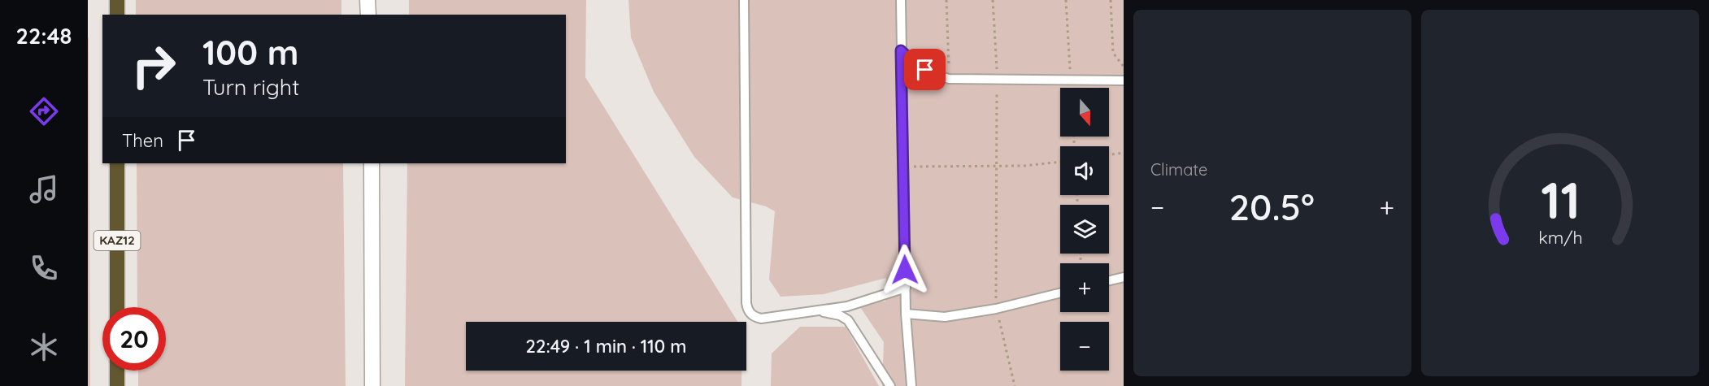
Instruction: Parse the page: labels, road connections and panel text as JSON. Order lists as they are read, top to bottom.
{
  "streets": {
    "highway": ["KAZ12"]
  },
  "north": "bottom",
  "page": {
    "tabs": "22:48",
    "tile": "Climate",
    "turn": ["100 m", "Turn right"],
    "map_buttons": ["+", "−"],
    "then": "Then",
    "heat": ["−", "20.5°", "+"],
    "limit": "20",
    "trip": "22:49 · 1 min · 110 m",
    "gauge": ["11", "km/h"]
  }
}
